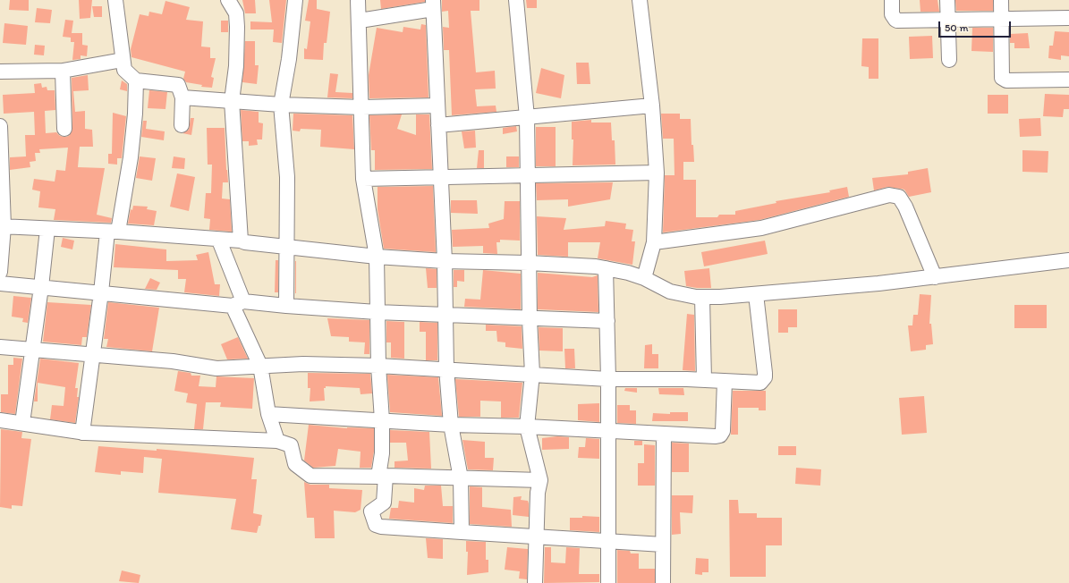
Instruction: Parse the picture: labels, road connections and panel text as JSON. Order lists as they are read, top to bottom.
{
  "scale_bar": "50 m"
}
